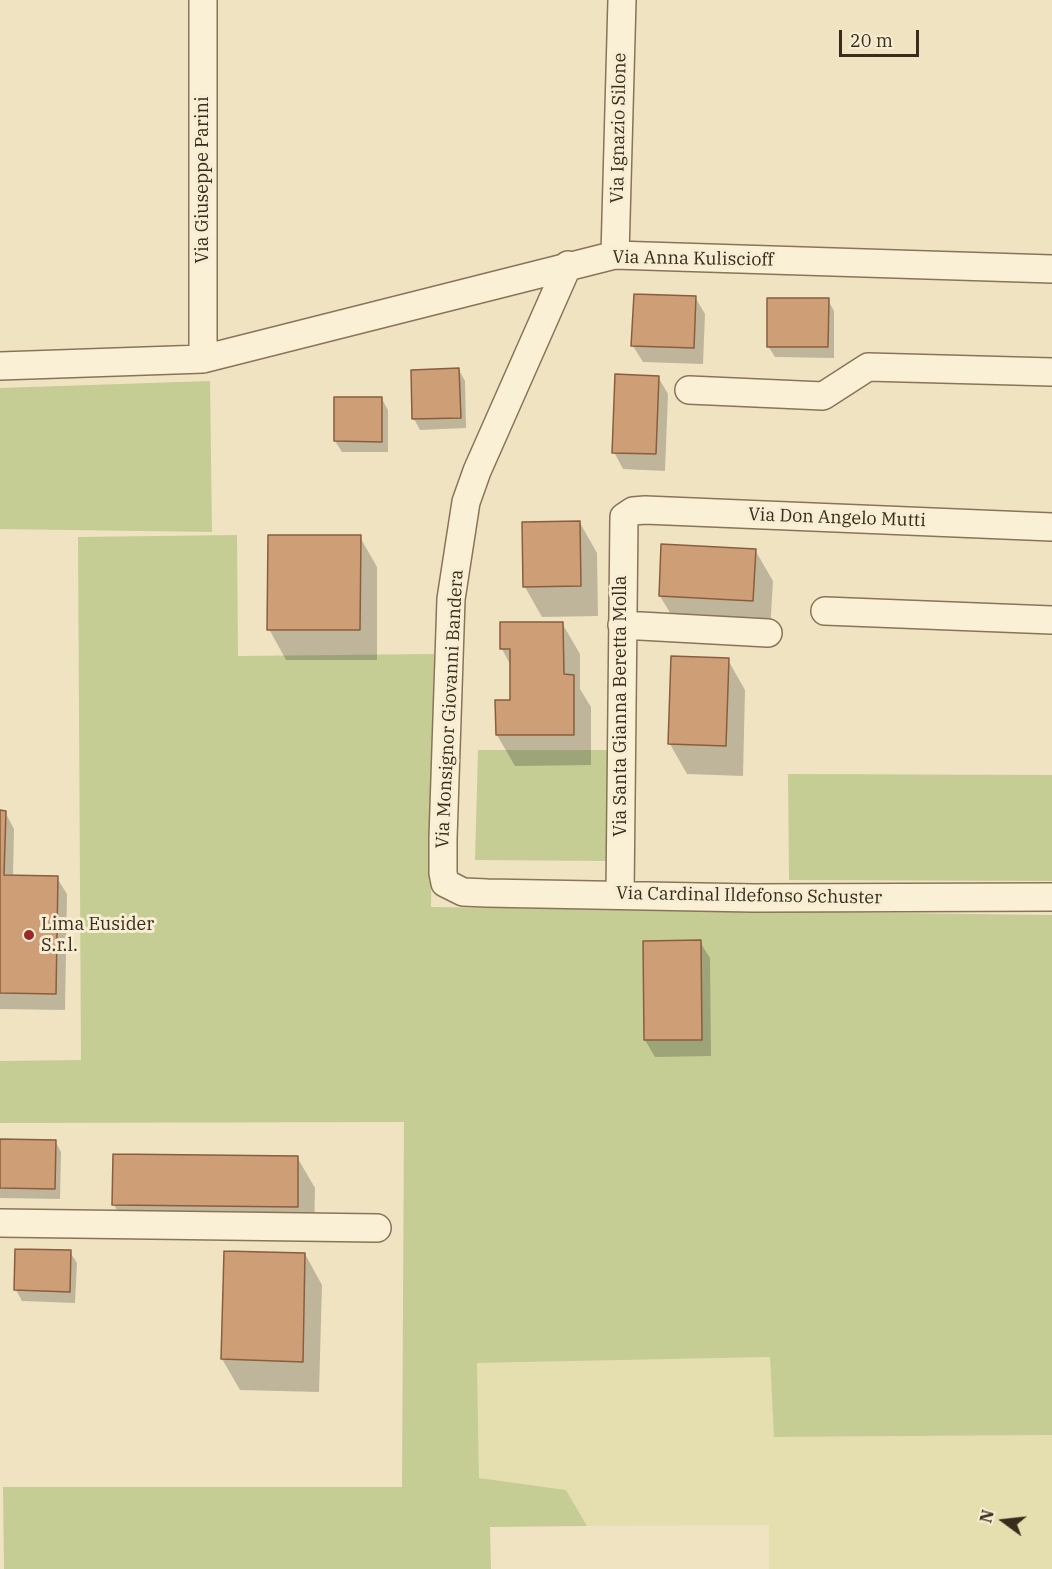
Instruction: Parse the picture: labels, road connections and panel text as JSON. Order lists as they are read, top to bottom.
{
  "streets": {
    "street": [
      "Via Ignazio Silone",
      "Via Giuseppe Parini",
      "Via Anna Kuliscioff",
      "Via Don Angelo Mutti",
      "Via Santa Gianna Beretta Molla",
      "Via Monsignor Giovanni Bandera",
      "Via Cardinal Ildefonso Schuster"
    ]
  },
  "crossings": [
    ["Via Ignazio Silone", "Via Anna Kuliscioff"],
    ["Via Giuseppe Parini", "Via Anna Kuliscioff"],
    ["Via Anna Kuliscioff", "Via Monsignor Giovanni Bandera"],
    ["Via Don Angelo Mutti", "Via Santa Gianna Beretta Molla"],
    ["Via Santa Gianna Beretta Molla", "Via Cardinal Ildefonso Schuster"],
    ["Via Monsignor Giovanni Bandera", "Via Cardinal Ildefonso Schuster"]
  ],
  "places": ["Lima Eusider S.r.l."],
  "scale_bar": "20 m",
  "north": "left"
}
